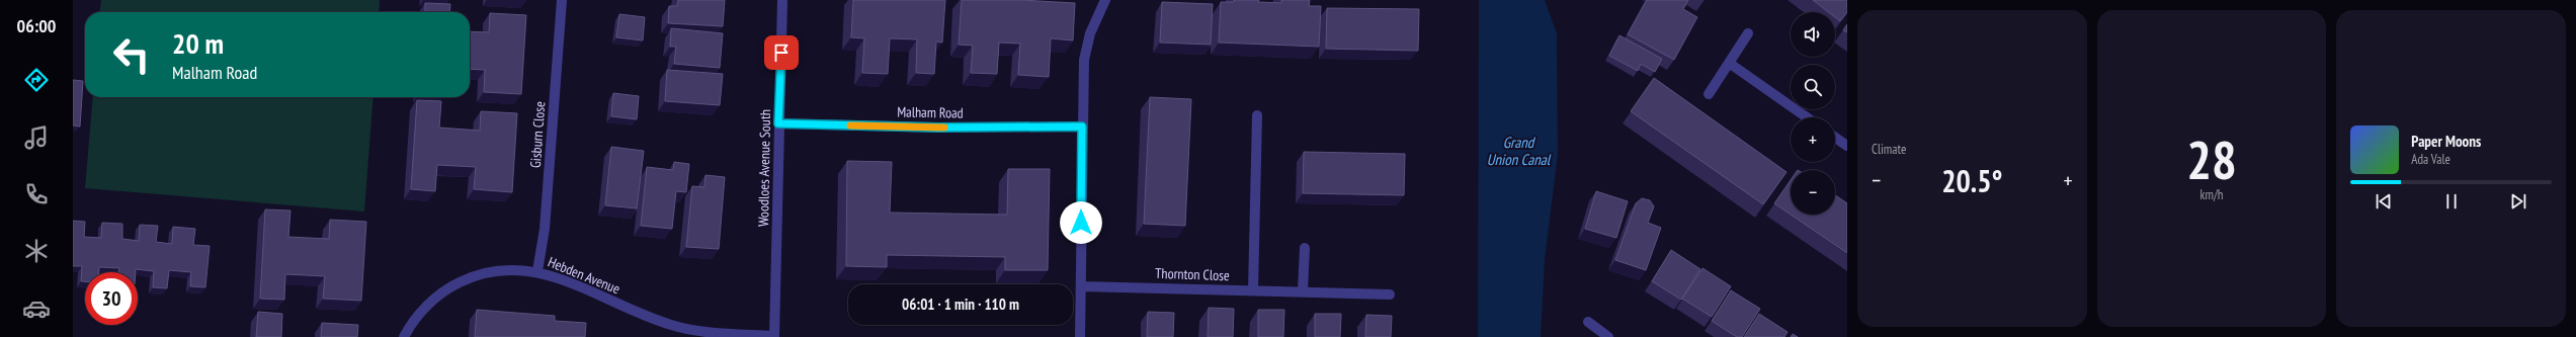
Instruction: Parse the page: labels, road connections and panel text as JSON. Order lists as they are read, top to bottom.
{
  "streets": {
    "street": [
      "Malham Road",
      "Gisburn Close",
      "Woodloes Avenue South",
      "Thornton Close",
      "Hebden Avenue"
    ]
  },
  "crossings": [
    ["Malham Road", "Woodloes Avenue South"],
    ["Gisburn Close", "Hebden Avenue"],
    ["Woodloes Avenue South", "Hebden Avenue"]
  ],
  "water": ["Grand Union Canal"],
  "page": {
    "tabs": "06:00",
    "tile": [
      "Climate",
      ["28", "km/h"]
    ],
    "map_buttons": ["+", "−"],
    "turn": ["20 m", "Malham Road"],
    "song": ["Paper Moons", "Ada Vale"],
    "heat": ["−", "20.5°", "+"],
    "limit": "30",
    "trip": "06:01 · 1 min · 110 m"
  }
}
